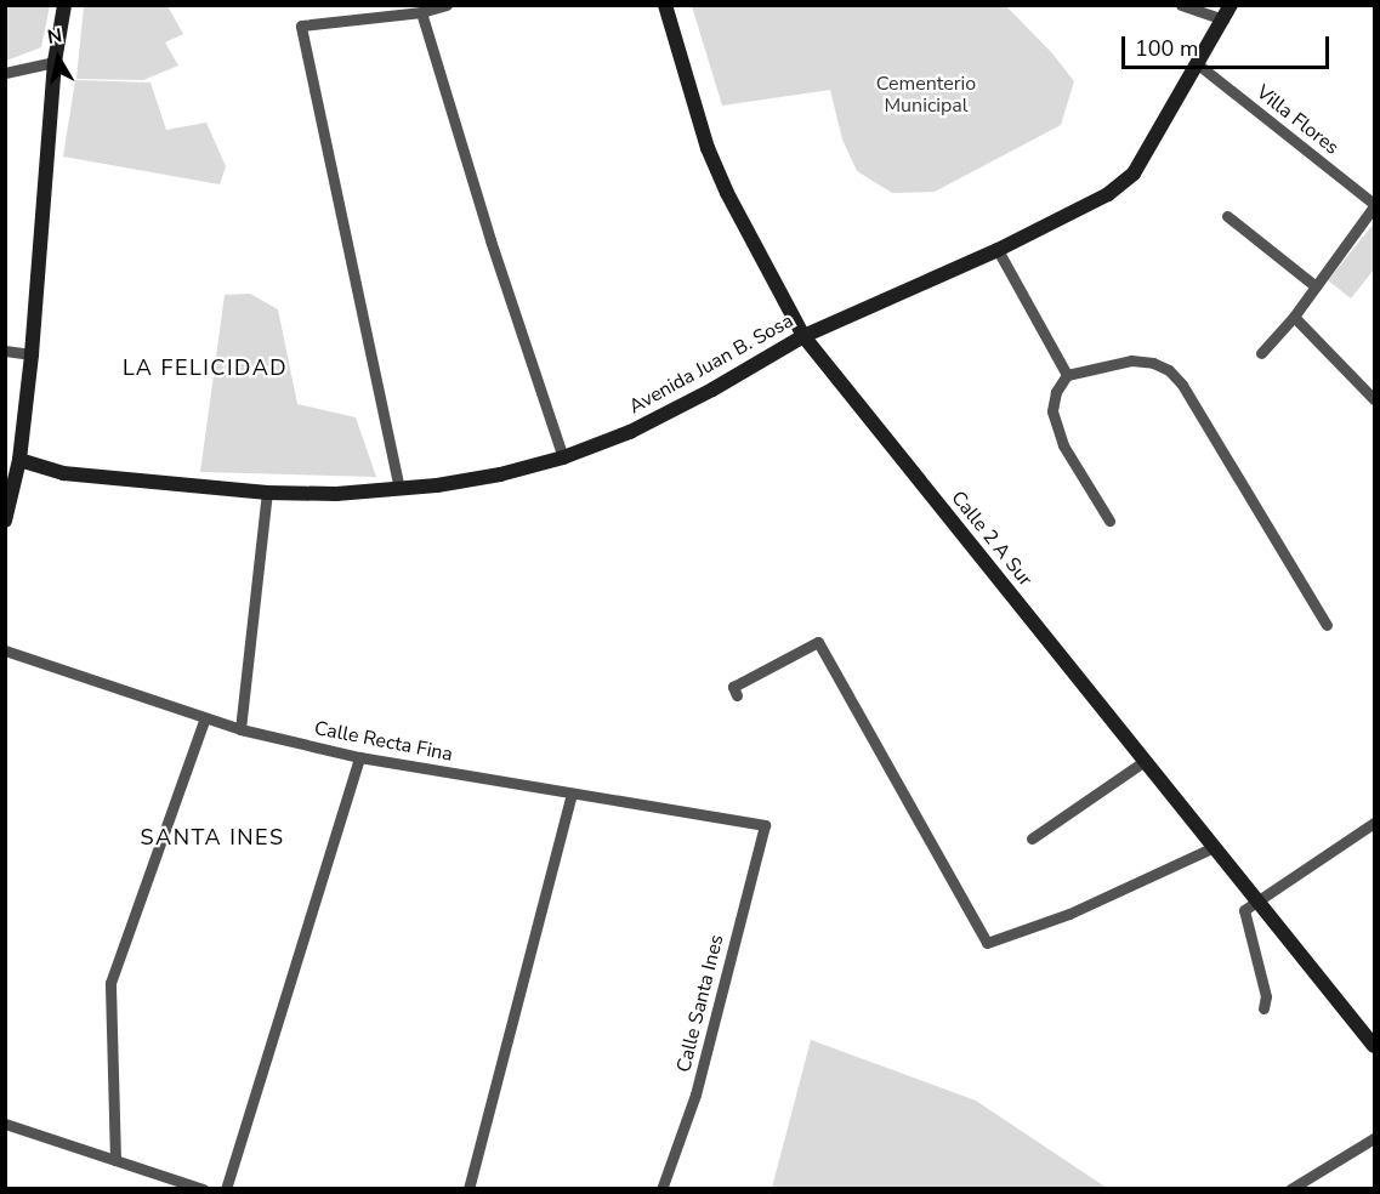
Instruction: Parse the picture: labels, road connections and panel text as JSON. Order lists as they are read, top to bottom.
{
  "streets": {
    "main road": ["Avenida Juan B. Sosa", "Calle 2 A Sur"],
    "street": ["Villa Flores", "Calle Recta Fina", "Calle Santa Ines"]
  },
  "crossings": [
    ["Villa Flores", "Avenida Juan B. Sosa"],
    ["Avenida Juan B. Sosa", "Calle 2 A Sur"],
    ["Calle Recta Fina", "Calle Santa Ines"]
  ],
  "districts": ["LA FELICIDAD", "SANTA INES"],
  "parks": ["Cementerio Municipal"],
  "scale_bar": "100 m",
  "north": "top"
}
